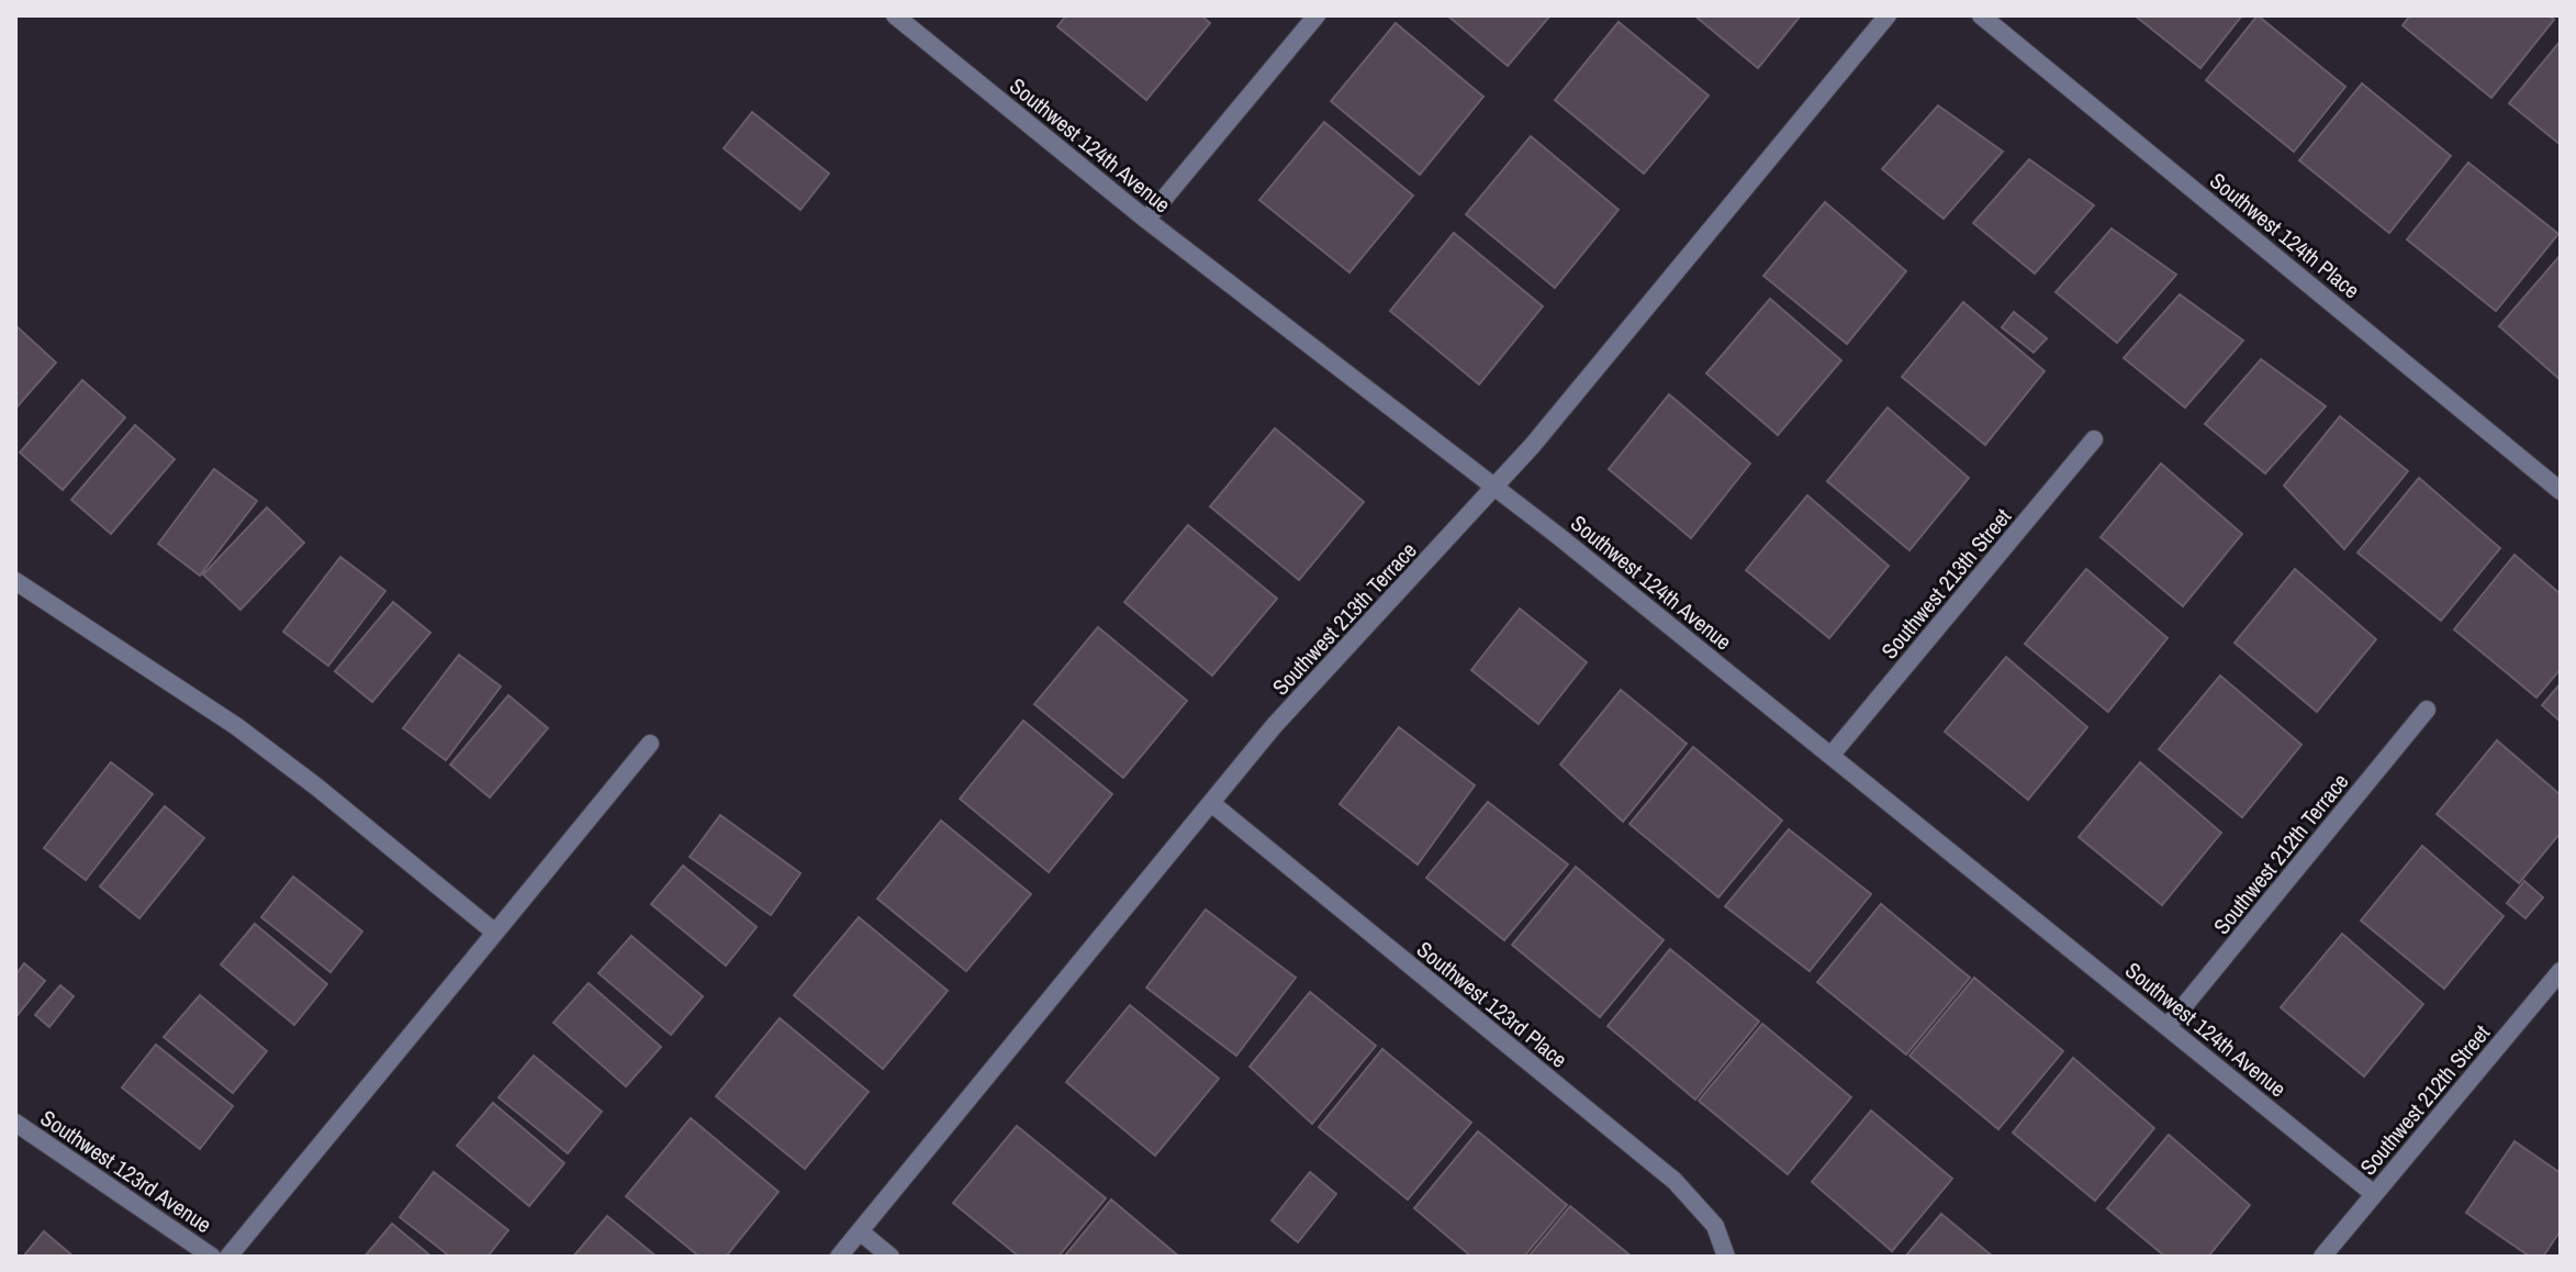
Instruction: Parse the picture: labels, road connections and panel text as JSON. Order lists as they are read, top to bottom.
{
  "streets": {
    "street": [
      "Southwest 124th Avenue",
      "Southwest 124th Place",
      "Southwest 213th Street",
      "Southwest 213th Terrace",
      "Southwest 212th Terrace",
      "Southwest 123rd Place",
      "Southwest 212th Street",
      "Southwest 123rd Avenue"
    ]
  },
  "crossings": [
    ["Southwest 124th Avenue", "Southwest 213th Street"],
    ["Southwest 124th Avenue", "Southwest 213th Terrace"],
    ["Southwest 124th Avenue", "Southwest 212th Terrace"],
    ["Southwest 124th Avenue", "Southwest 212th Street"],
    ["Southwest 213th Terrace", "Southwest 123rd Place"]
  ]
}
